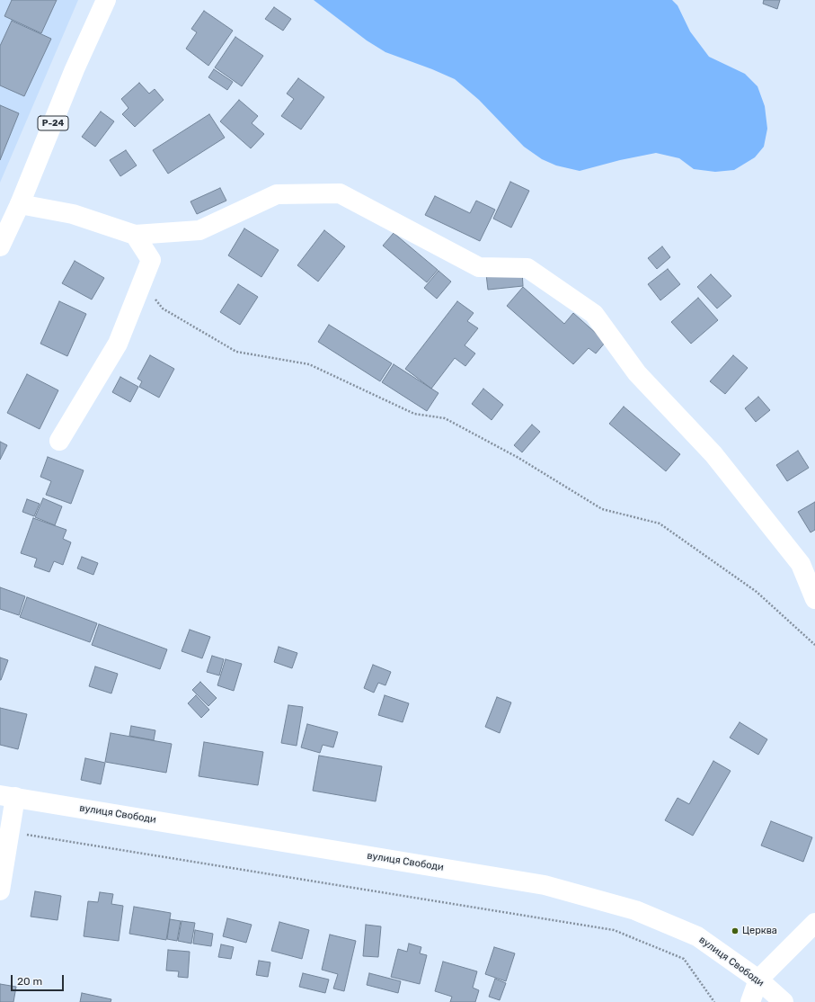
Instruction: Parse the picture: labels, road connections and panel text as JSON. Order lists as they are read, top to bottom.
{
  "streets": {
    "street": ["Р-24", "вулиця Свободи"]
  },
  "places": ["Церква"],
  "scale_bar": "20 m"
}
